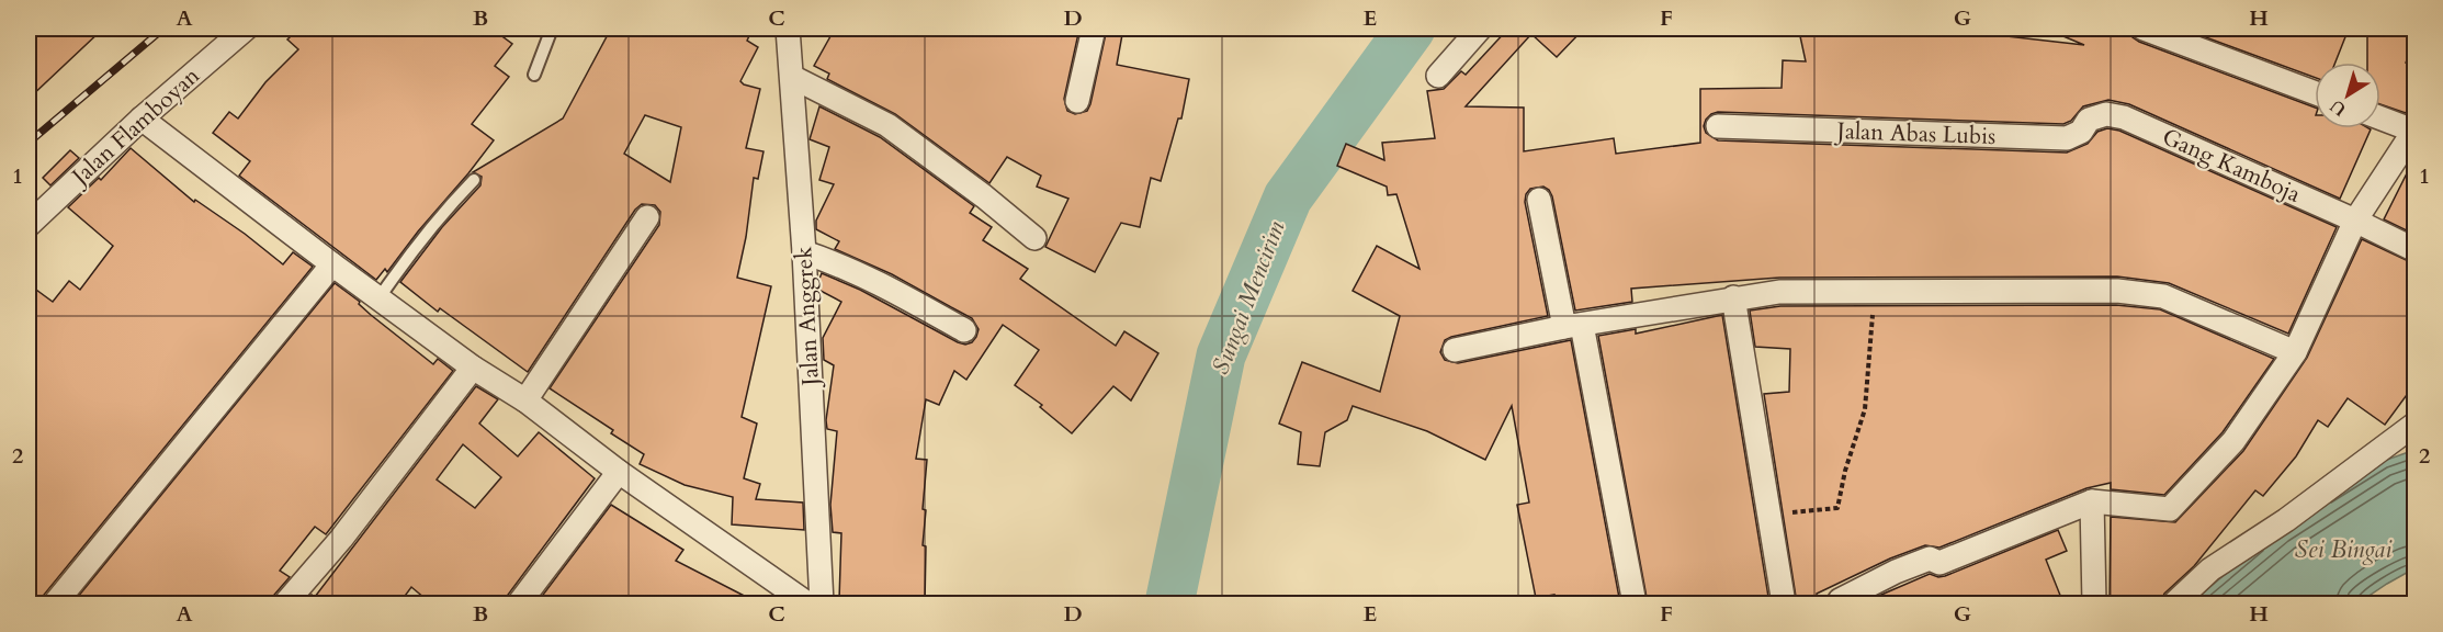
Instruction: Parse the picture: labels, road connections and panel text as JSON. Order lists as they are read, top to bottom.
{
  "streets": {
    "street": [
      "Jalan Flamboyan",
      "Jalan Abas Lubis",
      "Gang Kamboja",
      "Jalan Anggrek"
    ]
  },
  "crossings": [
    ["Jalan Abas Lubis", "Gang Kamboja"]
  ],
  "water": ["Sungai Mencirim", "Sei Bingai"],
  "north": "bottom left",
  "grid": {
    "columns": [
      "A",
      "B",
      "C",
      "D",
      "E",
      "F",
      "G",
      "H"
    ],
    "rows": ["1", "2"]
  }
}
